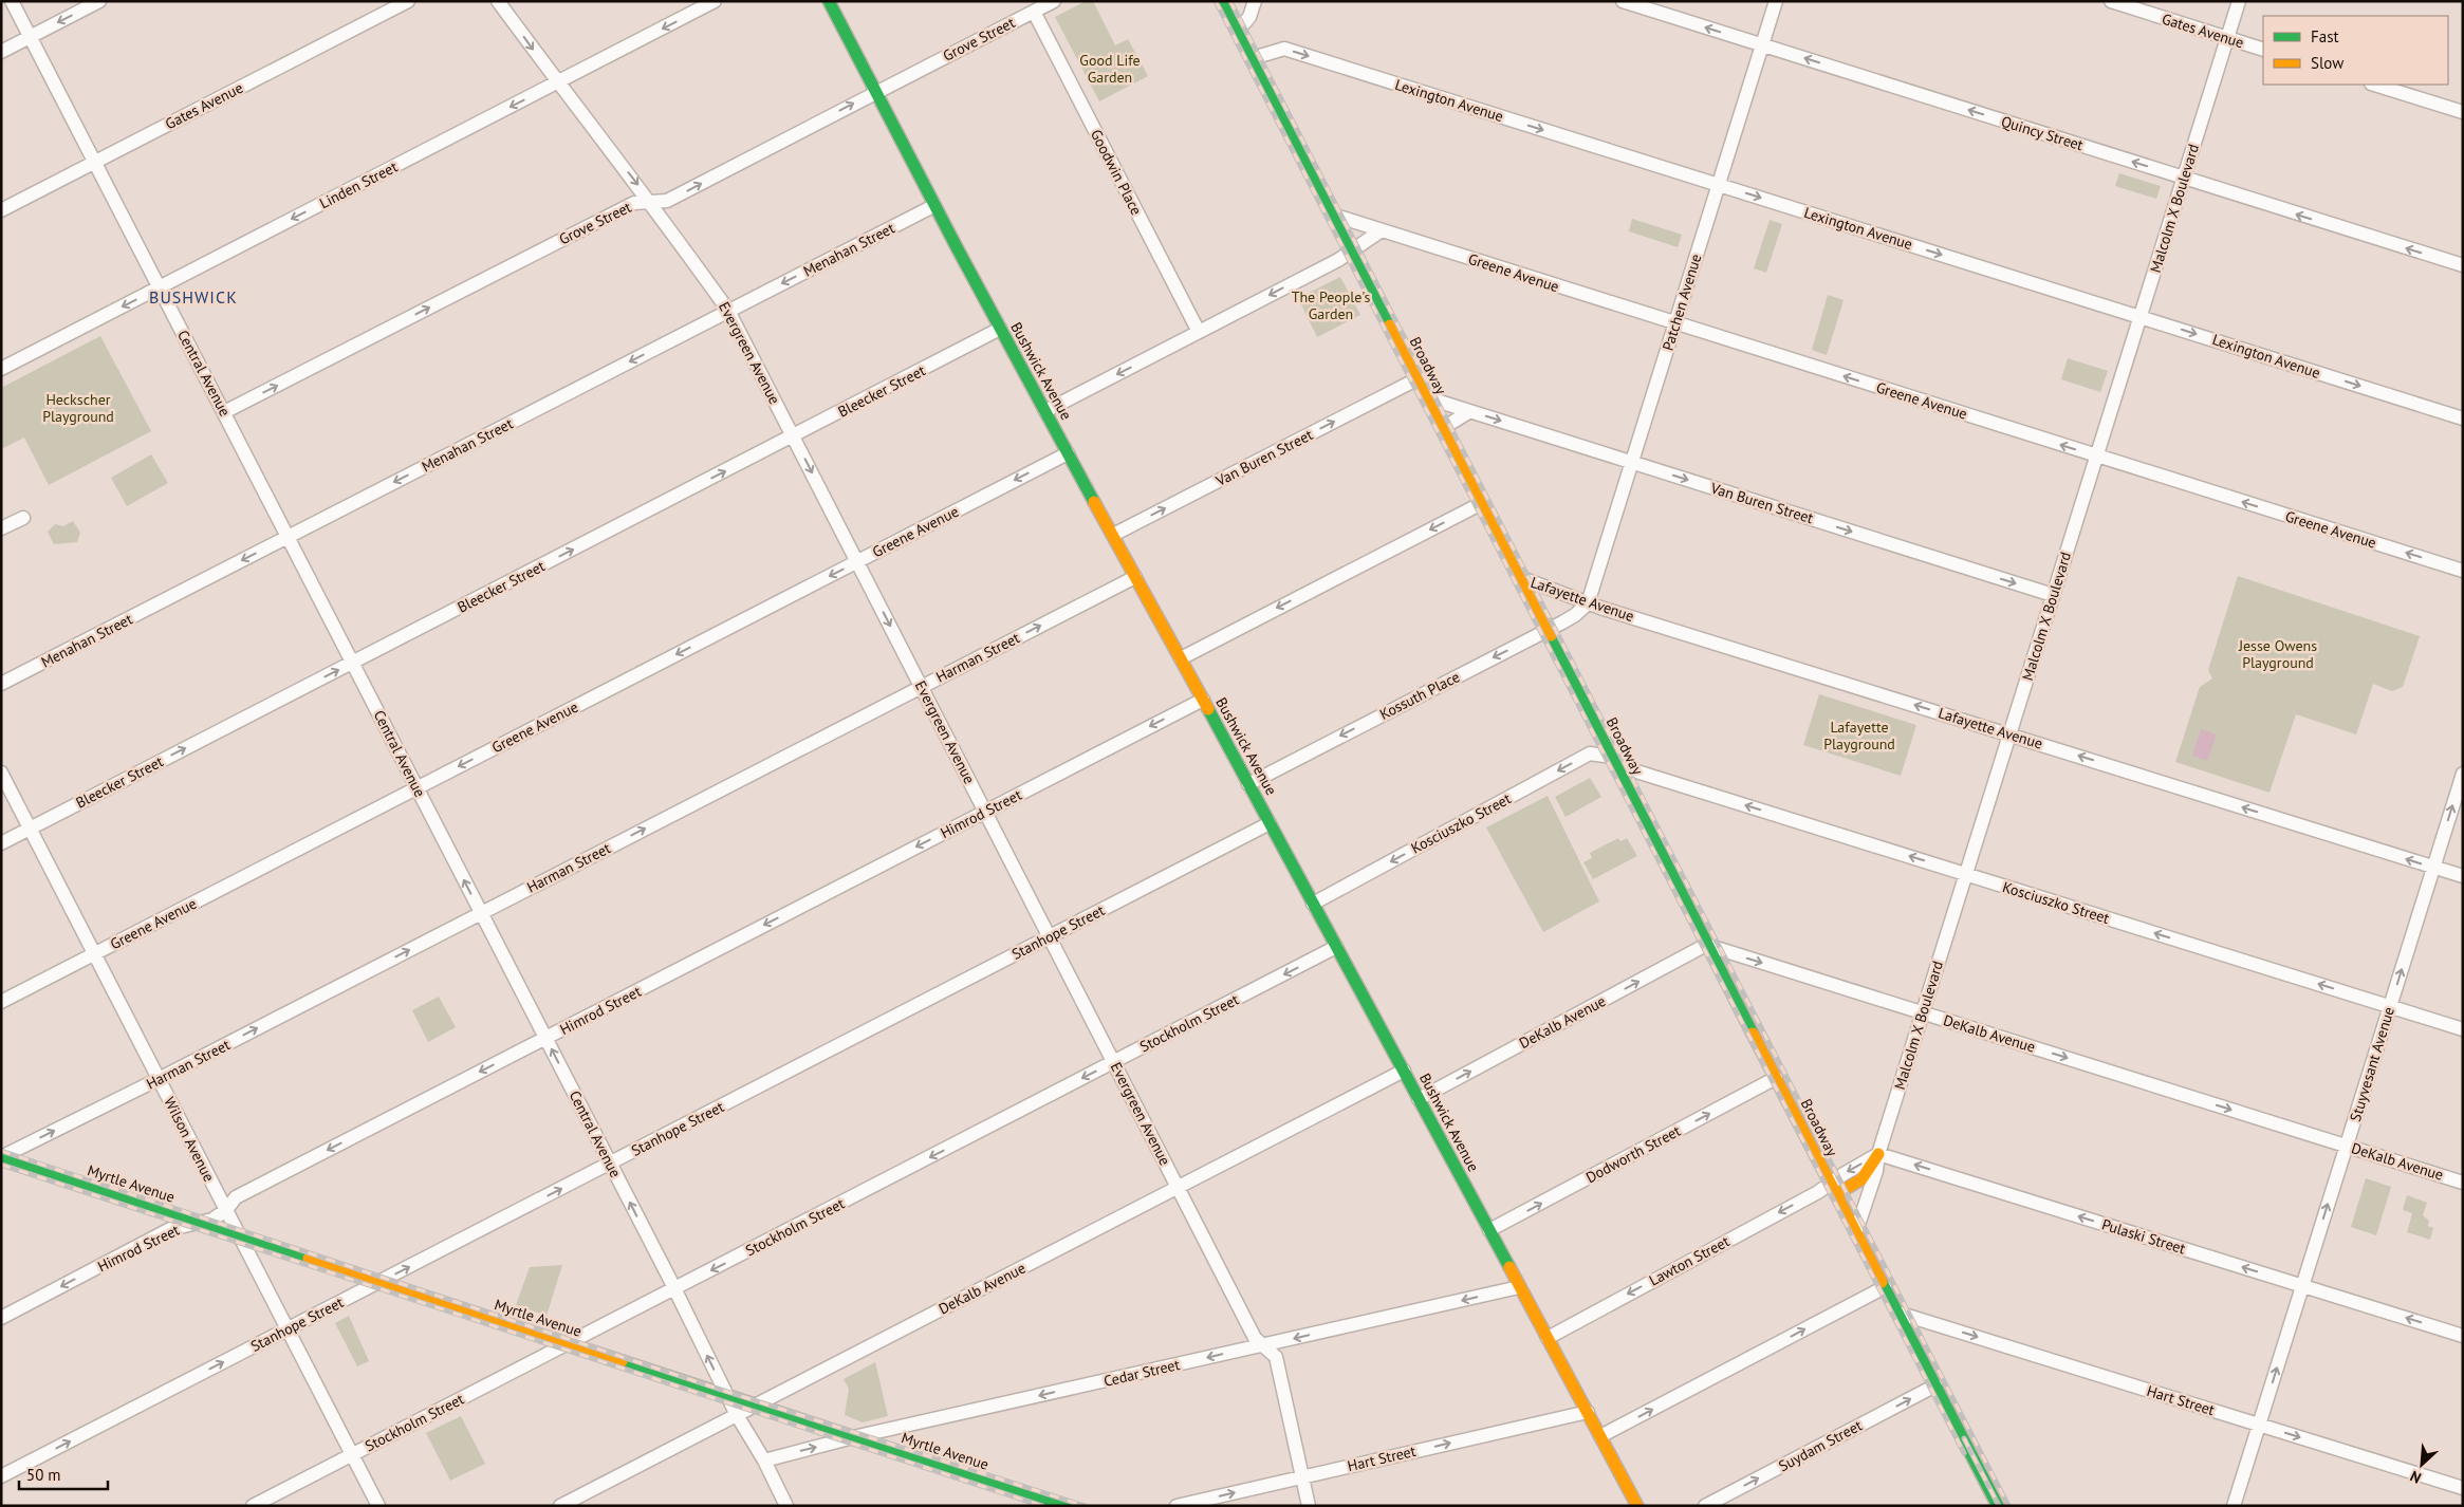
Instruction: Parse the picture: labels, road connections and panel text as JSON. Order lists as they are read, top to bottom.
{
  "streets": {
    "main road": ["Broadway", "Bushwick Avenue", "Myrtle Avenue"],
    "street": [
      "Gates Avenue",
      "Grove Street",
      "Lexington Avenue",
      "Quincy Street",
      "Goodwin Place",
      "Linden Street",
      "Malcolm X Boulevard",
      "Menahan Street",
      "Greene Avenue",
      "Patchen Avenue",
      "Evergreen Avenue",
      "Central Avenue",
      "Bleecker Street",
      "Van Buren Street",
      "Lafayette Avenue",
      "Harman Street",
      "Kossuth Place",
      "Himrod Street",
      "Kosciuszko Street",
      "Stanhope Street",
      "DeKalb Avenue",
      "Stockholm Street",
      "Stuyvesant Avenue",
      "Wilson Avenue",
      "Dodworth Street",
      "Pulaski Street",
      "Lawton Street",
      "Cedar Street",
      "Hart Street",
      "Suydam Street"
    ]
  },
  "crossings": [
    ["Gates Avenue", "Malcolm X Boulevard"],
    ["Gates Avenue", "Central Avenue"],
    ["Grove Street", "Goodwin Place"],
    ["Grove Street", "Evergreen Avenue"],
    ["Grove Street", "Bushwick Avenue"],
    ["Grove Street", "Central Avenue"],
    ["Lexington Avenue", "Malcolm X Boulevard"],
    ["Lexington Avenue", "Patchen Avenue"],
    ["Lexington Avenue", "Broadway"],
    ["Quincy Street", "Malcolm X Boulevard"],
    ["Quincy Street", "Patchen Avenue"],
    ["Linden Street", "Evergreen Avenue"],
    ["Linden Street", "Central Avenue"],
    ["Malcolm X Boulevard", "Greene Avenue"],
    ["Malcolm X Boulevard", "Broadway"],
    ["Malcolm X Boulevard", "Van Buren Street"],
    ["Malcolm X Boulevard", "Lafayette Avenue"],
    ["Malcolm X Boulevard", "Kosciuszko Street"],
    ["Malcolm X Boulevard", "DeKalb Avenue"],
    ["Malcolm X Boulevard", "Pulaski Street"],
    ["Menahan Street", "Evergreen Avenue"],
    ["Menahan Street", "Bushwick Avenue"],
    ["Menahan Street", "Central Avenue"],
    ["Greene Avenue", "Patchen Avenue"],
    ["Greene Avenue", "Evergreen Avenue"],
    ["Greene Avenue", "Broadway"],
    ["Greene Avenue", "Bushwick Avenue"],
    ["Greene Avenue", "Central Avenue"],
    ["Greene Avenue", "Wilson Avenue"],
    ["Patchen Avenue", "Van Buren Street"],
    ["Patchen Avenue", "Lafayette Avenue"],
    ["Patchen Avenue", "Kossuth Place"],
    ["Evergreen Avenue", "Bleecker Street"],
    ["Evergreen Avenue", "Harman Street"],
    ["Evergreen Avenue", "Himrod Street"],
    ["Evergreen Avenue", "Stanhope Street"],
    ["Evergreen Avenue", "DeKalb Avenue"],
    ["Evergreen Avenue", "Stockholm Street"],
    ["Evergreen Avenue", "Cedar Street"],
    ["Evergreen Avenue", "Hart Street"],
    ["Broadway", "Van Buren Street"],
    ["Broadway", "Lafayette Avenue"],
    ["Broadway", "Kossuth Place"],
    ["Broadway", "Kosciuszko Street"],
    ["Broadway", "DeKalb Avenue"],
    ["Broadway", "Dodworth Street"],
    ["Broadway", "Lawton Street"],
    ["Broadway", "Hart Street"],
    ["Broadway", "Suydam Street"],
    ["Bushwick Avenue", "Bleecker Street"],
    ["Bushwick Avenue", "Van Buren Street"],
    ["Bushwick Avenue", "Harman Street"],
    ["Bushwick Avenue", "Kossuth Place"],
    ["Bushwick Avenue", "Himrod Street"],
    ["Bushwick Avenue", "Kosciuszko Street"],
    ["Bushwick Avenue", "Stanhope Street"],
    ["Bushwick Avenue", "DeKalb Avenue"],
    ["Bushwick Avenue", "Stockholm Street"],
    ["Bushwick Avenue", "Dodworth Street"],
    ["Bushwick Avenue", "Lawton Street"],
    ["Bushwick Avenue", "Cedar Street"],
    ["Bushwick Avenue", "Hart Street"],
    ["Central Avenue", "Bleecker Street"],
    ["Central Avenue", "Harman Street"],
    ["Central Avenue", "Himrod Street"],
    ["Central Avenue", "Stanhope Street"],
    ["Central Avenue", "DeKalb Avenue"],
    ["Central Avenue", "Stockholm Street"],
    ["Central Avenue", "Myrtle Avenue"],
    ["Central Avenue", "Cedar Street"],
    ["Bleecker Street", "Wilson Avenue"],
    ["Lafayette Avenue", "Kossuth Place"],
    ["Lafayette Avenue", "Stuyvesant Avenue"],
    ["Harman Street", "Wilson Avenue"],
    ["Harman Street", "Myrtle Avenue"],
    ["Himrod Street", "Wilson Avenue"],
    ["Himrod Street", "Myrtle Avenue"],
    ["Kosciuszko Street", "Stuyvesant Avenue"],
    ["Stanhope Street", "Wilson Avenue"],
    ["Stanhope Street", "Myrtle Avenue"],
    ["DeKalb Avenue", "Stuyvesant Avenue"],
    ["DeKalb Avenue", "Myrtle Avenue"],
    ["Stockholm Street", "Wilson Avenue"],
    ["Stockholm Street", "Myrtle Avenue"],
    ["Stuyvesant Avenue", "Pulaski Street"],
    ["Stuyvesant Avenue", "Hart Street"],
    ["Wilson Avenue", "Myrtle Avenue"],
    ["Myrtle Avenue", "Cedar Street"]
  ],
  "one_way": [
    "Grove Street",
    "Lexington Avenue",
    "Quincy Street",
    "Linden Street",
    "Menahan Street",
    "Greene Avenue",
    "Bleecker Street",
    "Van Buren Street",
    "Lafayette Avenue",
    "Harman Street",
    "Kossuth Place",
    "Himrod Street",
    "Kosciuszko Street",
    "Stanhope Street",
    "DeKalb Avenue",
    "Stockholm Street",
    "Stuyvesant Avenue",
    "Dodworth Street",
    "Pulaski Street",
    "Hart Street"
  ],
  "districts": ["BUSHWICK"],
  "parks": [
    "Good Life Garden",
    "The People's Garden",
    "Heckscher Playground",
    "Jesse Owens Playground",
    "Lafayette Playground"
  ],
  "legend": ["Fast", "Slow"],
  "scale_bar": "50 m",
  "north": "bottom left"
}
